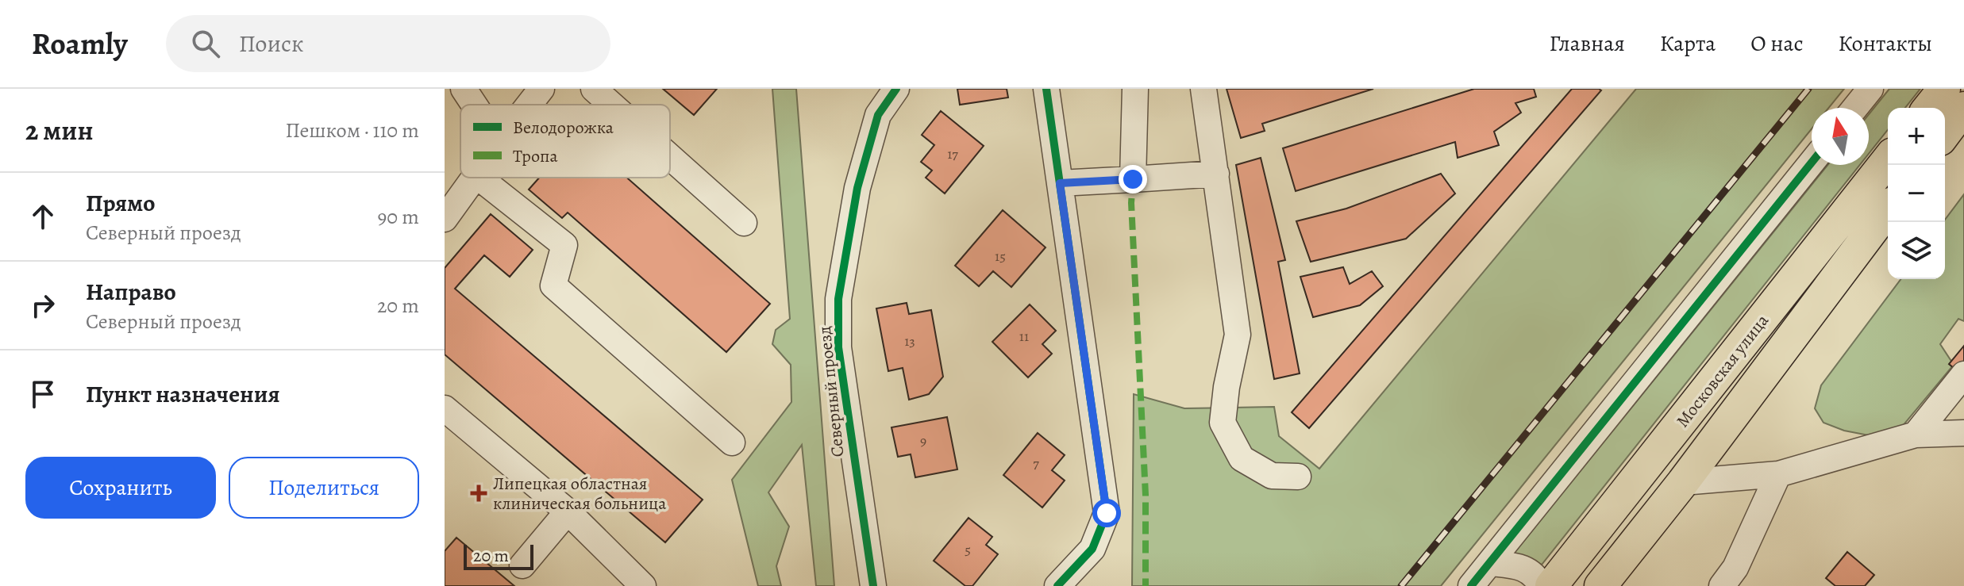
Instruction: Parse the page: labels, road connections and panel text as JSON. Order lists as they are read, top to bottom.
{
  "streets": {
    "main road": ["Московская улица"],
    "street": ["Северный проезд"]
  },
  "places": {
    "health": ["Липецкая областная клиническая больница"]
  },
  "house_numbers": [
    "17",
    "15",
    "11",
    "13",
    "9",
    "7",
    "5"
  ],
  "legend": ["Велодорожка", "Тропа"],
  "scale_bar": "20 m",
  "north": "top",
  "page": {
    "header": "Roamly",
    "search": "Поиск",
    "nav": [
      "Главная",
      "Карта",
      "О нас",
      "Контакты"
    ],
    "heading": ["2 мин", "Пешком · 110 m"],
    "map_buttons": ["+", "−"],
    "list": [
      ["Прямо", "Северный проезд", "90 m"],
      ["Направо", "Северный проезд", "20 m"],
      "Пункт назначения"
    ],
    "buttons": ["Сохранить", "Поделиться"],
    "scale": "20 m"
  }
}
